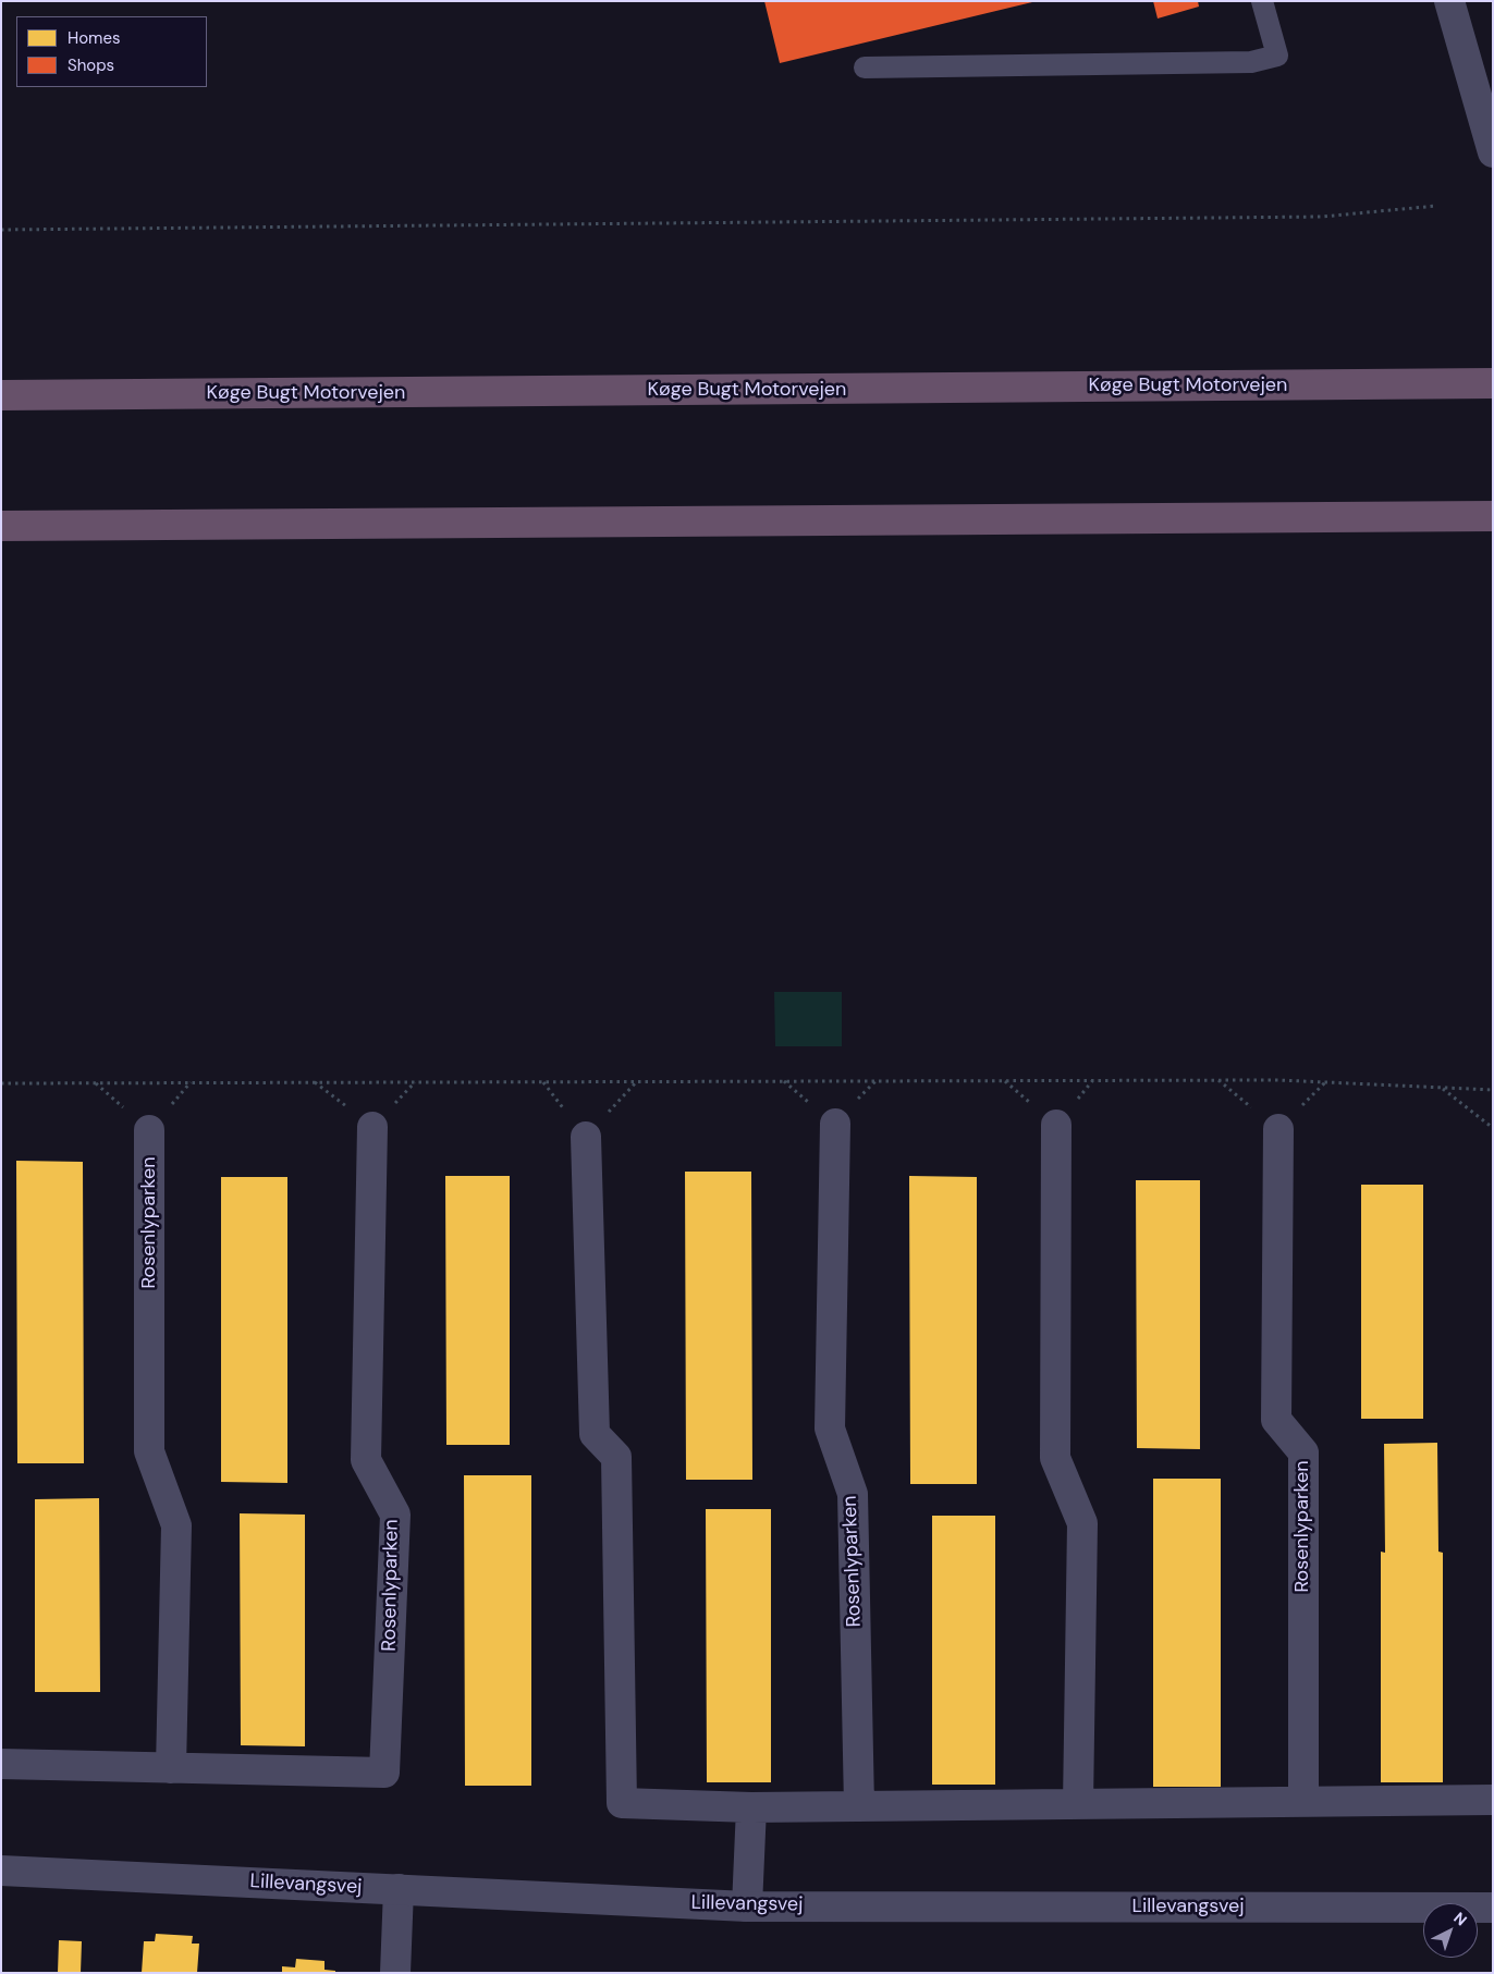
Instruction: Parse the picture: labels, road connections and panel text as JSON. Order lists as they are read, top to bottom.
{
  "streets": {
    "highway": ["Køge Bugt Motorvejen"],
    "street": ["Rosenlyparken", "Lillevangsvej"]
  },
  "legend": ["Homes", "Shops"],
  "north": "top right"
}
